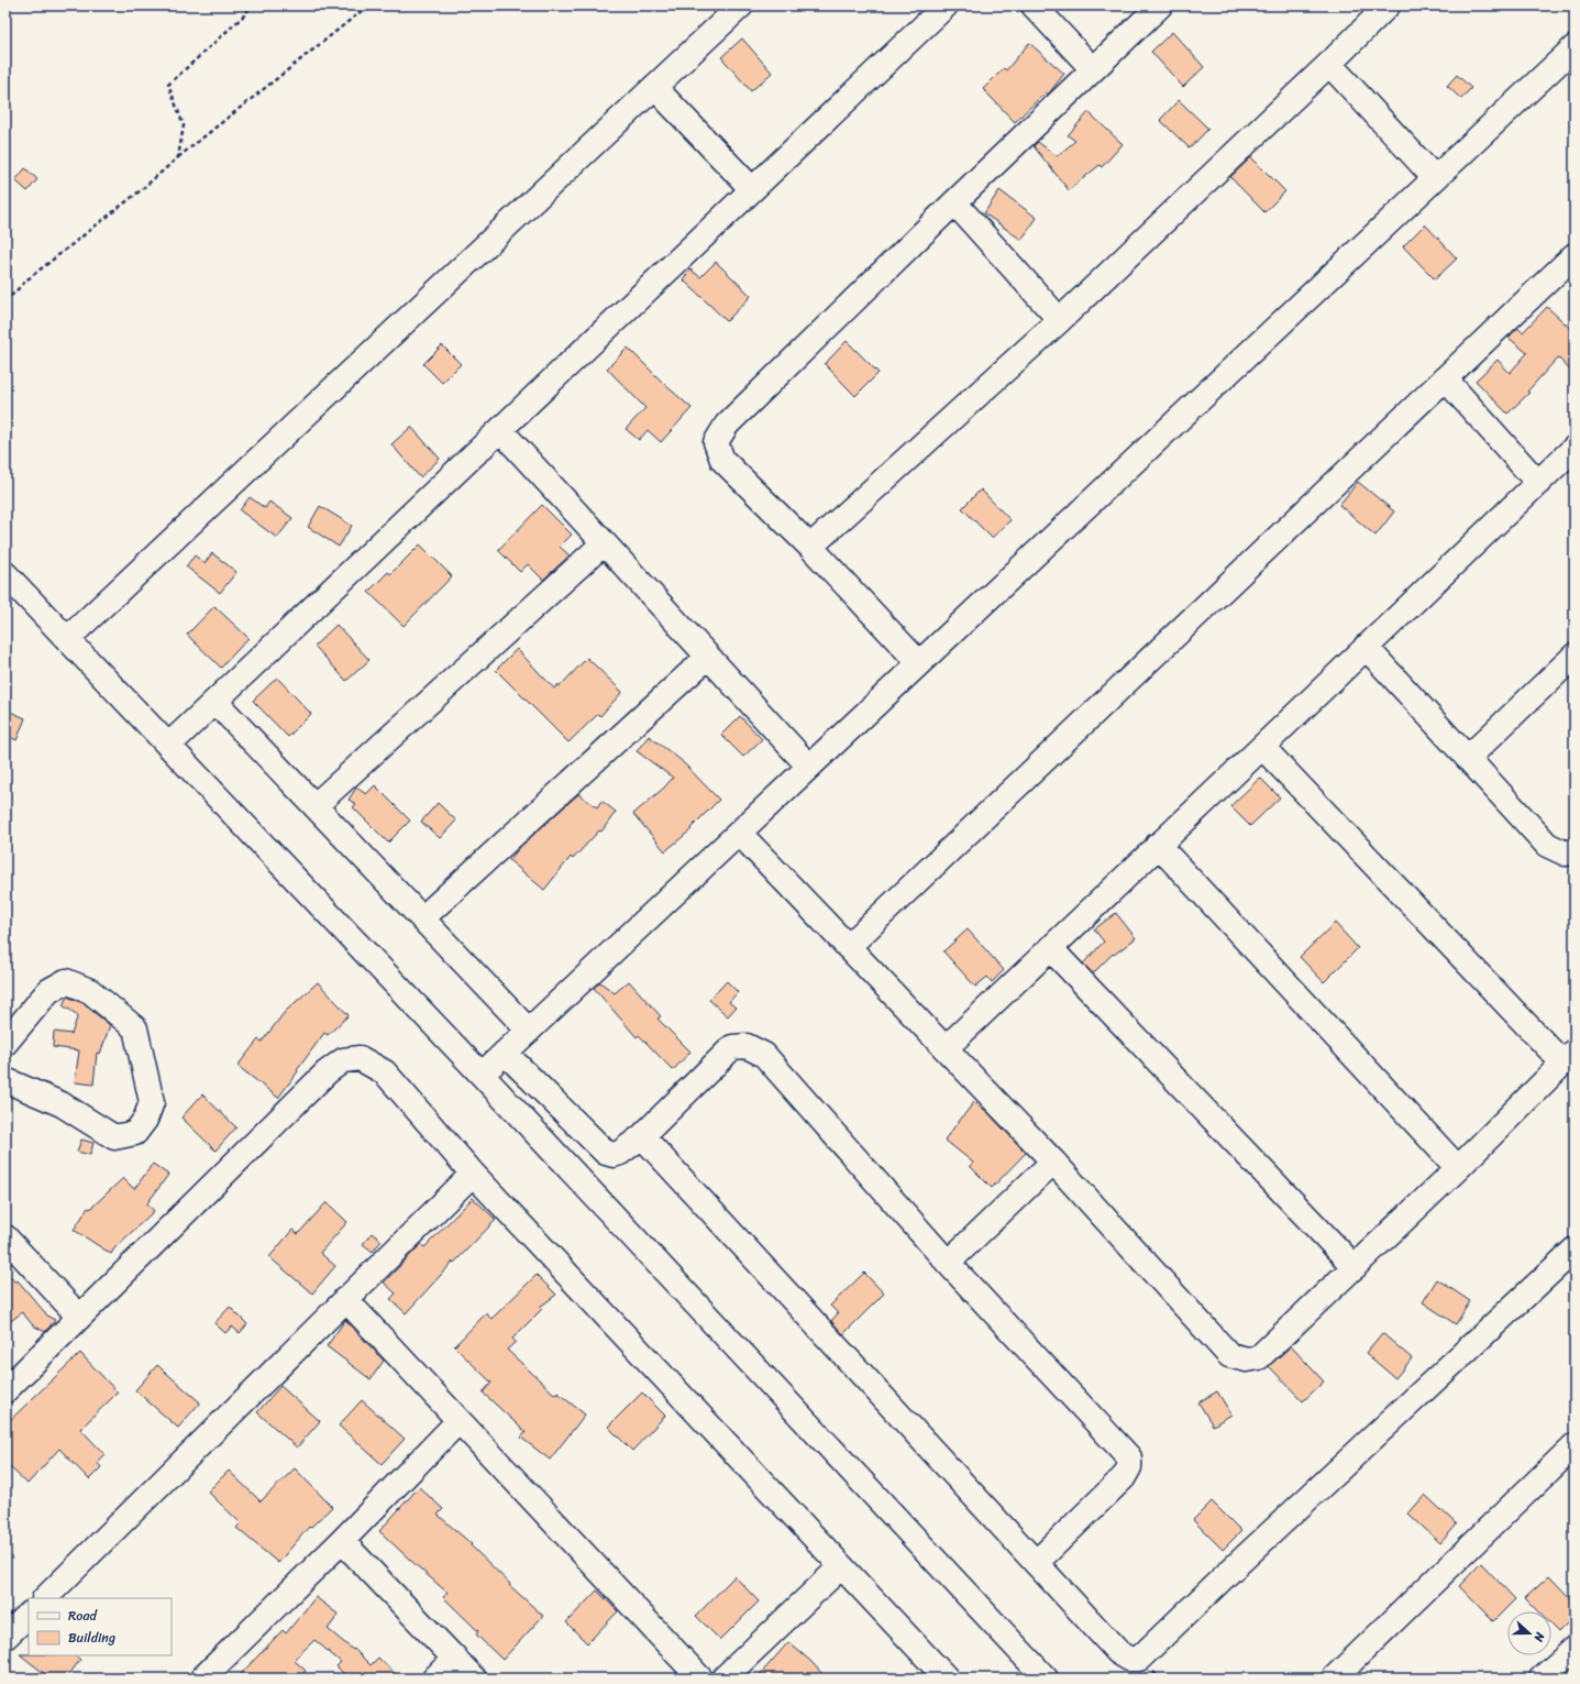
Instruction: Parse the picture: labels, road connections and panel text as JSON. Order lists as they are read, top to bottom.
{
  "legend": ["Road", "Building"],
  "north": "right"
}
